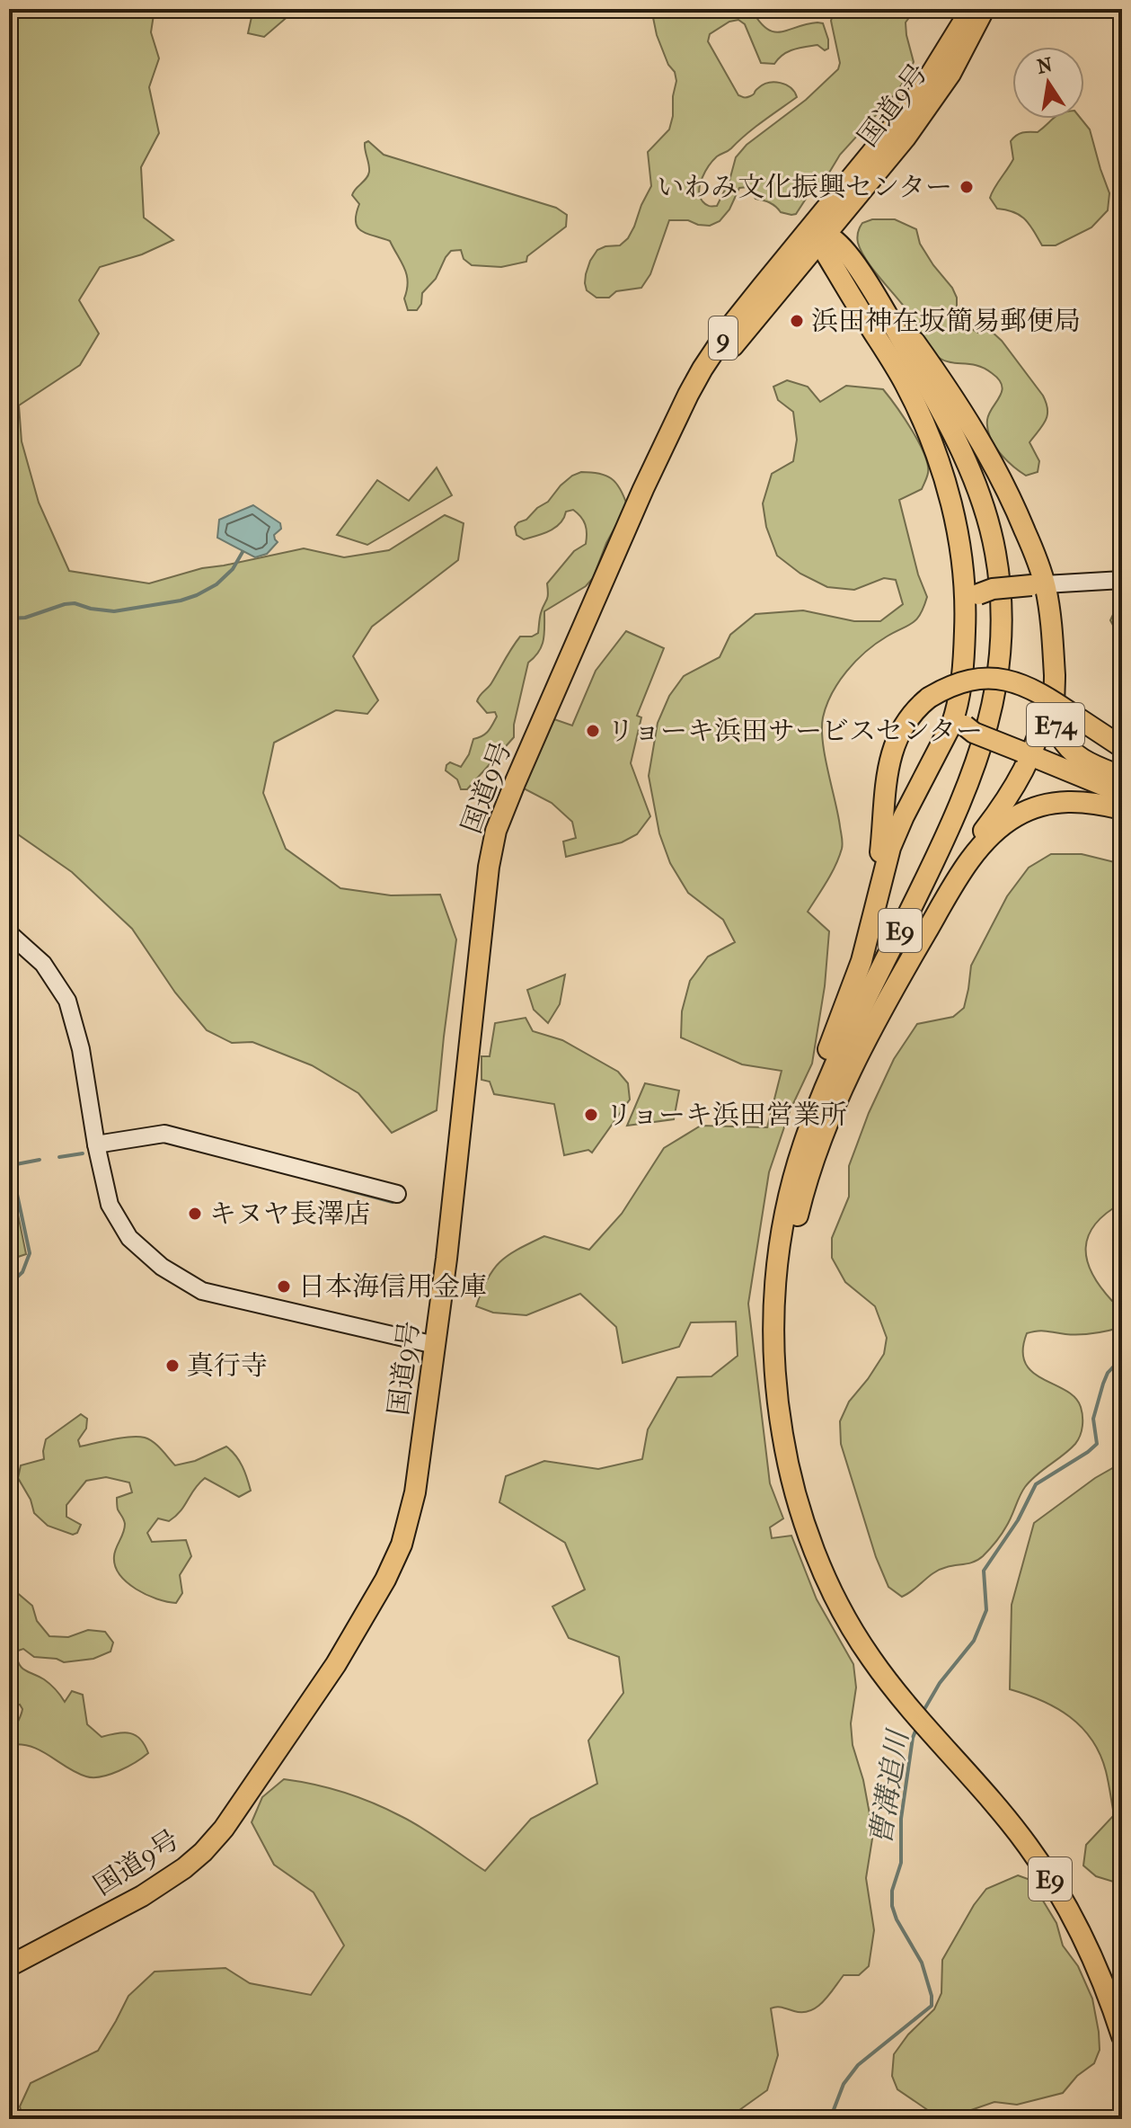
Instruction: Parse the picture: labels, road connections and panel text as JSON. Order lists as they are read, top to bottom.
{
  "streets": {
    "highway": [
      "国道9号",
      "9",
      "E74",
      "E9"
    ]
  },
  "crossings": [
    ["国道9号", "E9"]
  ],
  "water": ["曹溝追川"],
  "places": [
    "いわみ文化振興センター",
    "浜田神在坂簡易郵便局",
    "リョーキ浜田サービスセンター",
    "リョーキ浜田営業所",
    "キヌヤ長澤店",
    "日本海信用金庫",
    "真行寺"
  ],
  "north": "top"
}
